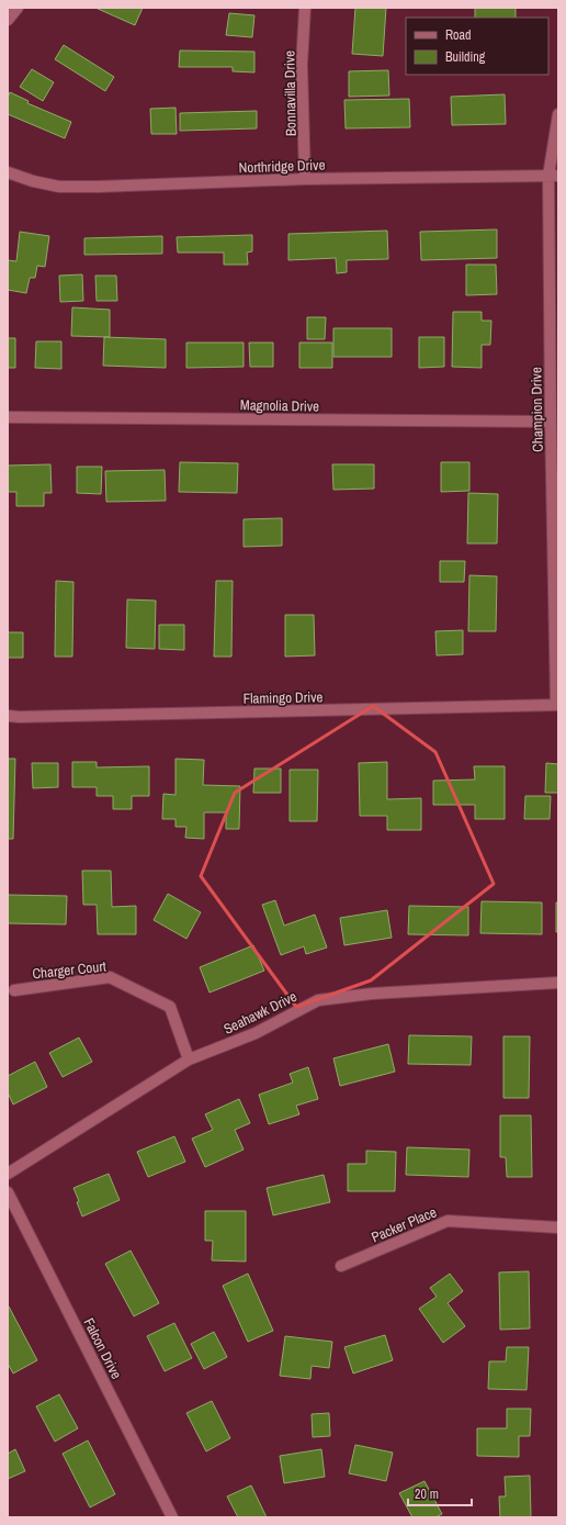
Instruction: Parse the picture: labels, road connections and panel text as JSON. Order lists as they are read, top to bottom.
{
  "streets": {
    "street": [
      "Bonnavilla Drive",
      "Northridge Drive",
      "Magnolia Drive",
      "Champion Drive",
      "Flamingo Drive",
      "Charger Court",
      "Seahawk Drive",
      "Packer Place",
      "Falcon Drive"
    ]
  },
  "crossings": [
    ["Bonnavilla Drive", "Northridge Drive"],
    ["Northridge Drive", "Champion Drive"],
    ["Magnolia Drive", "Champion Drive"],
    ["Champion Drive", "Flamingo Drive"],
    ["Charger Court", "Seahawk Drive"]
  ],
  "legend": ["Road", "Building"],
  "scale_bar": "20 m"
}
